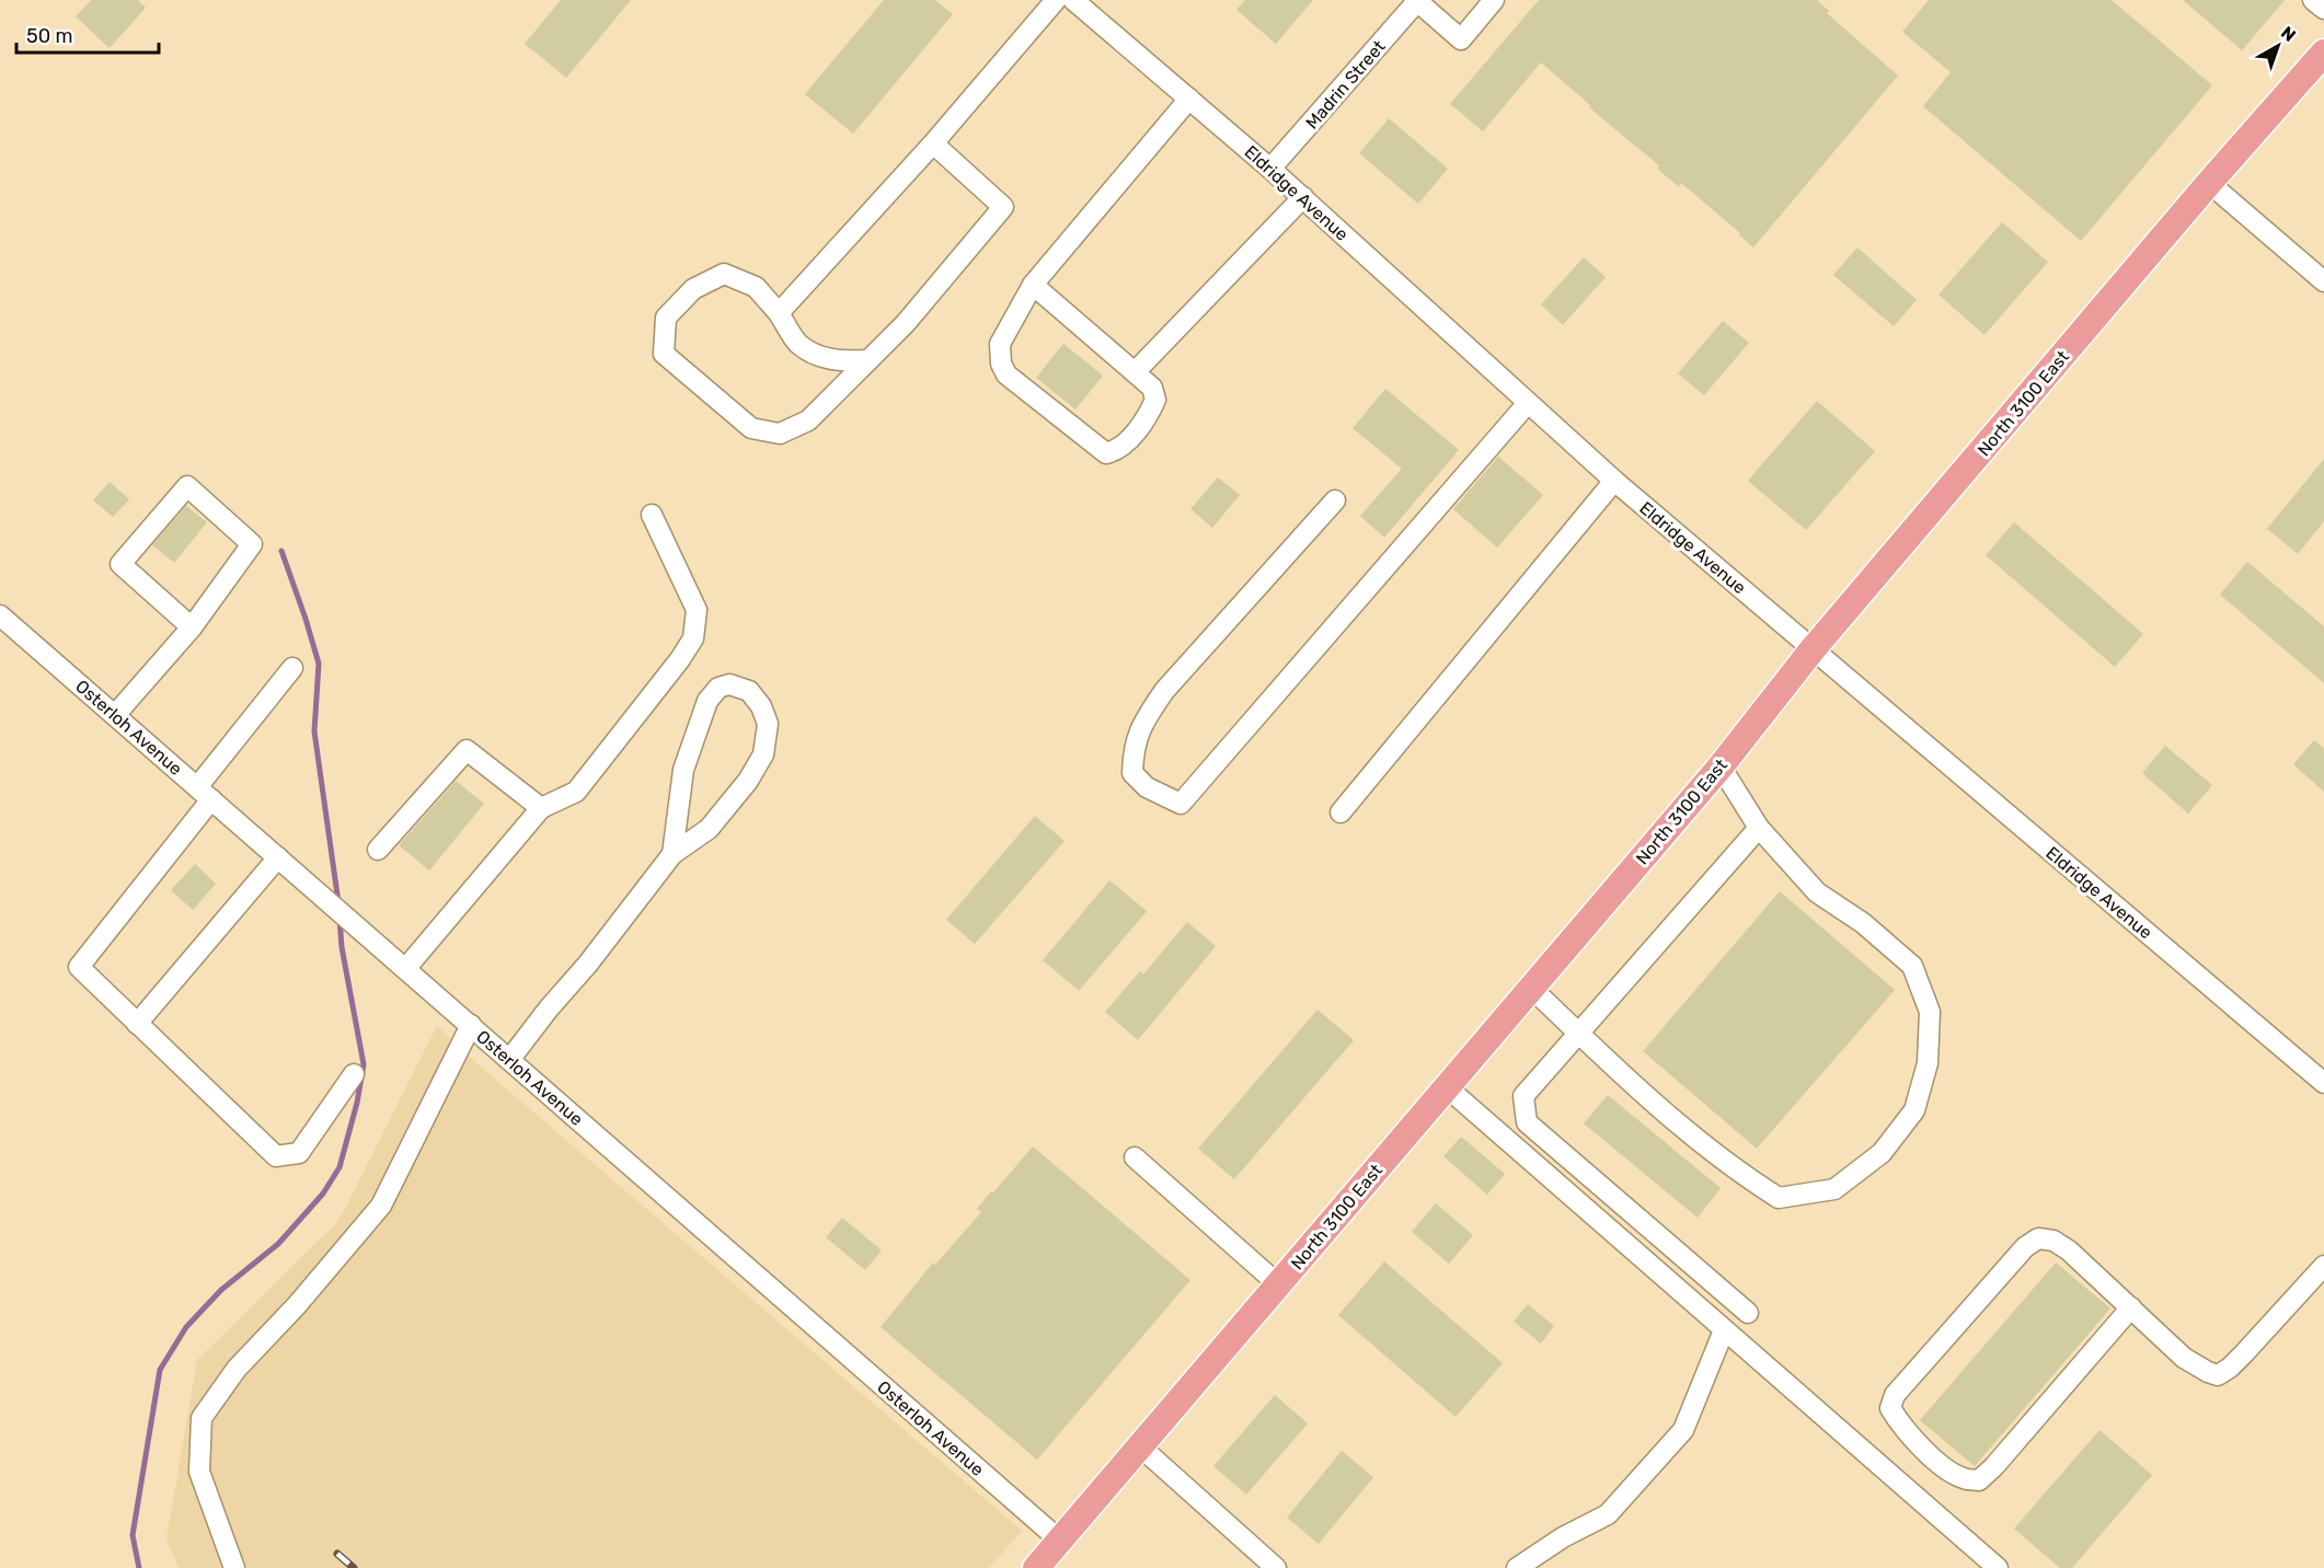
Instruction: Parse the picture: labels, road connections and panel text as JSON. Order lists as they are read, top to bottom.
{
  "streets": {
    "main road": ["North 3100 East"],
    "street": ["Madrin Street", "Eldridge Avenue", "Osterloh Avenue"]
  },
  "crossings": [
    ["Madrin Street", "Eldridge Avenue"],
    ["Eldridge Avenue", "North 3100 East"],
    ["North 3100 East", "Osterloh Avenue"]
  ],
  "scale_bar": "50 m",
  "north": "top right"
}
